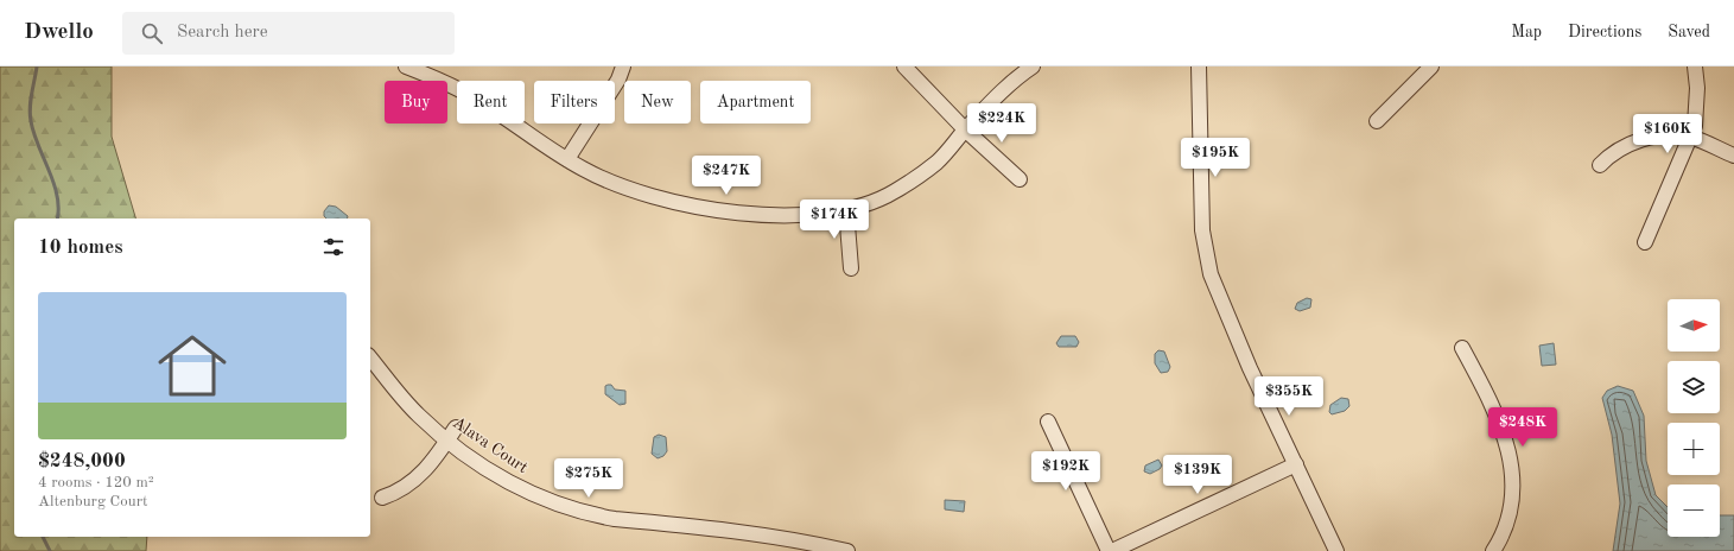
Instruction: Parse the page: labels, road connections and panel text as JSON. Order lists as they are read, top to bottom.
{
  "streets": {
    "street": ["Alava Court"]
  },
  "north": "right",
  "page": {
    "header": "Dwello",
    "search": "Search here",
    "nav": ["Map", "Directions", "Saved"],
    "chip": [
      "Buy",
      "Rent",
      "Filters",
      "New",
      "Apartment"
    ],
    "price": [
      "$224K",
      "$160K",
      "$195K",
      "$247K",
      "$174K",
      "$355K",
      "$248K",
      "$192K",
      "$139K",
      "$275K"
    ],
    "heading": "10 homes",
    "list": [
      {
        "name": "$248,000",
        "note": "4 rooms · 120 m² · Altenburg Court"
      }
    ],
    "map_buttons": ["+", "−"]
  }
}
